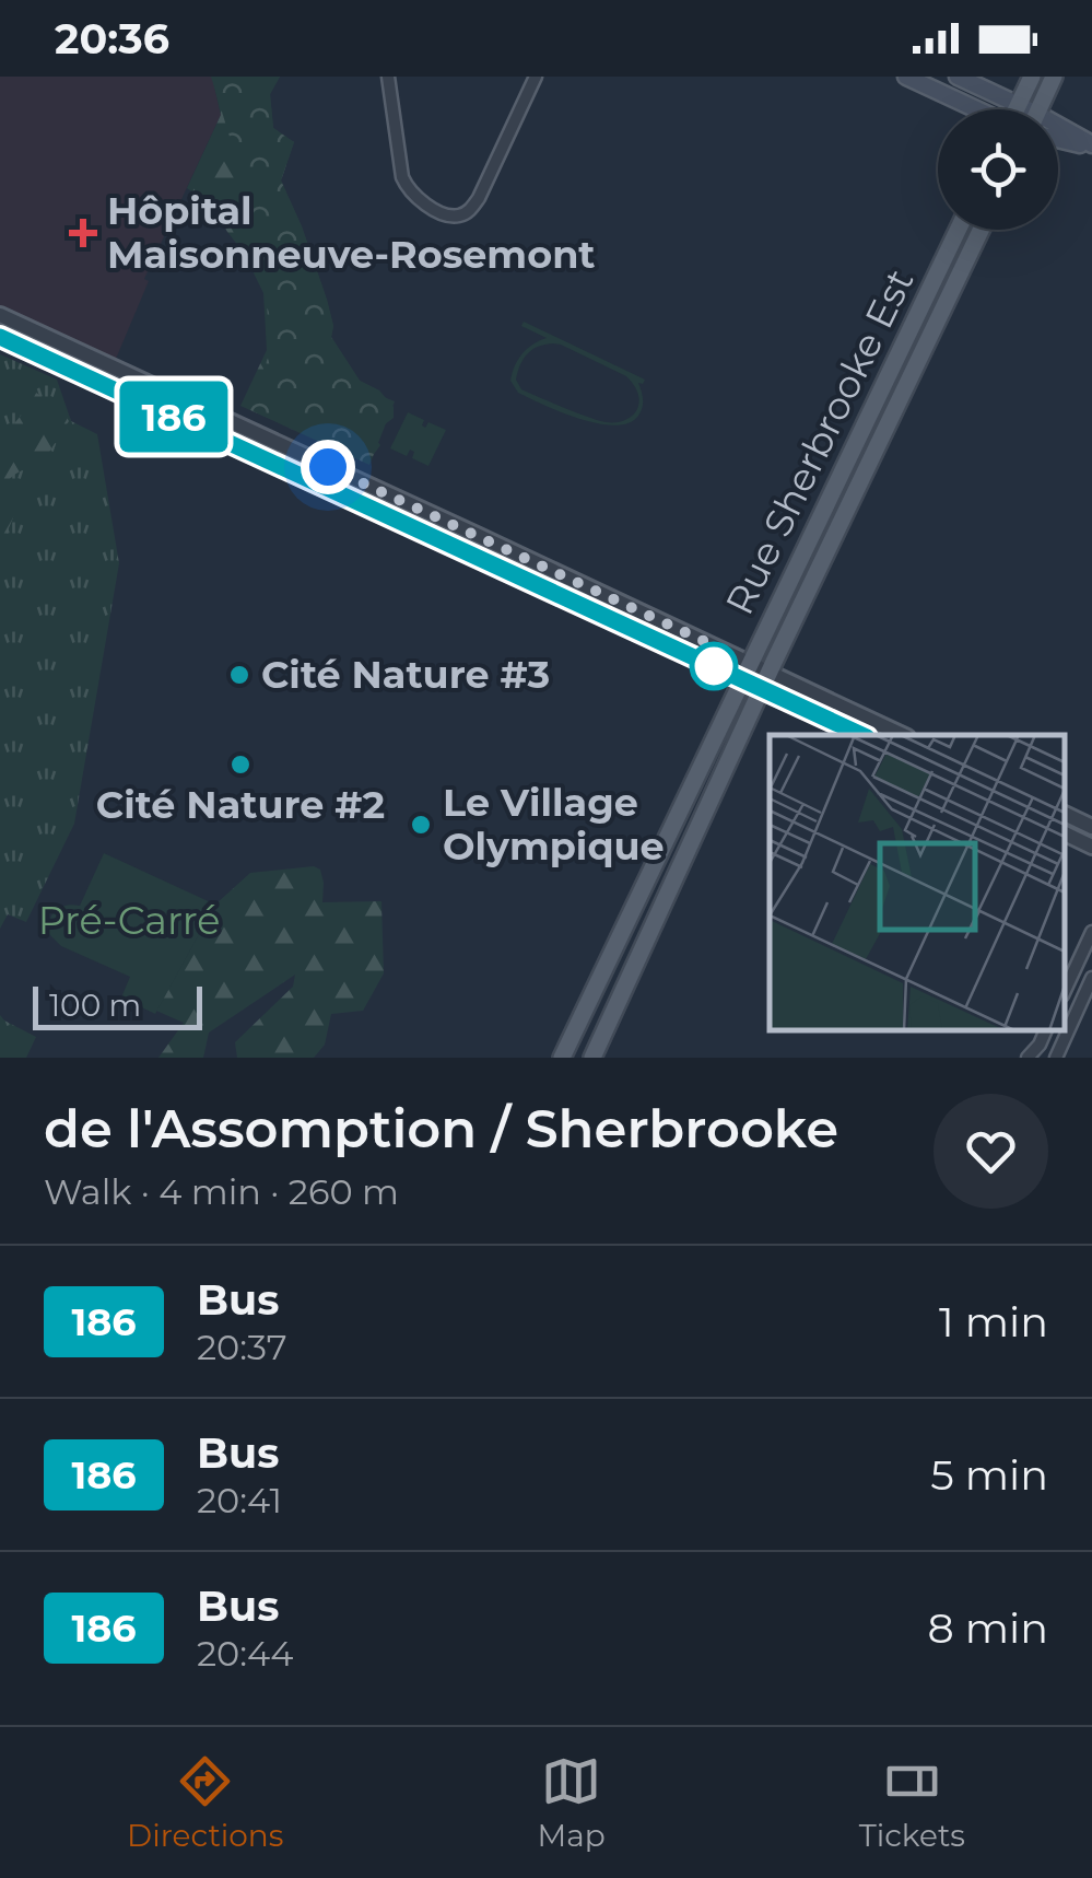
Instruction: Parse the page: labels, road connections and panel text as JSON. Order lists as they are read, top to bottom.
{
  "streets": {
    "main road": ["Rue Sherbrooke Est"]
  },
  "parks": ["Pré-Carré"],
  "places": {
    "health": ["Hôpital Maisonneuve-Rosemont"],
    "other": ["Cité Nature #3", "Cité Nature #2", "Le Village Olympique"]
  },
  "lines": ["bus line 186"],
  "scale_bar": "100 m",
  "page": {
    "status": "20:36",
    "on_map": "186",
    "scale": "100 m",
    "heading": ["de l'Assomption / Sherbrooke", "Walk · 4 min · 260 m"],
    "list": [
      {
        "mark": "186",
        "name": "Bus",
        "note": "20:37",
        "value": "1 min"
      },
      {
        "mark": "186",
        "name": "Bus",
        "note": "20:41",
        "value": "5 min"
      },
      {
        "mark": "186",
        "name": "Bus",
        "note": "20:44",
        "value": "8 min"
      }
    ],
    "tabs": ["Directions", "Map", "Tickets"]
  }
}
